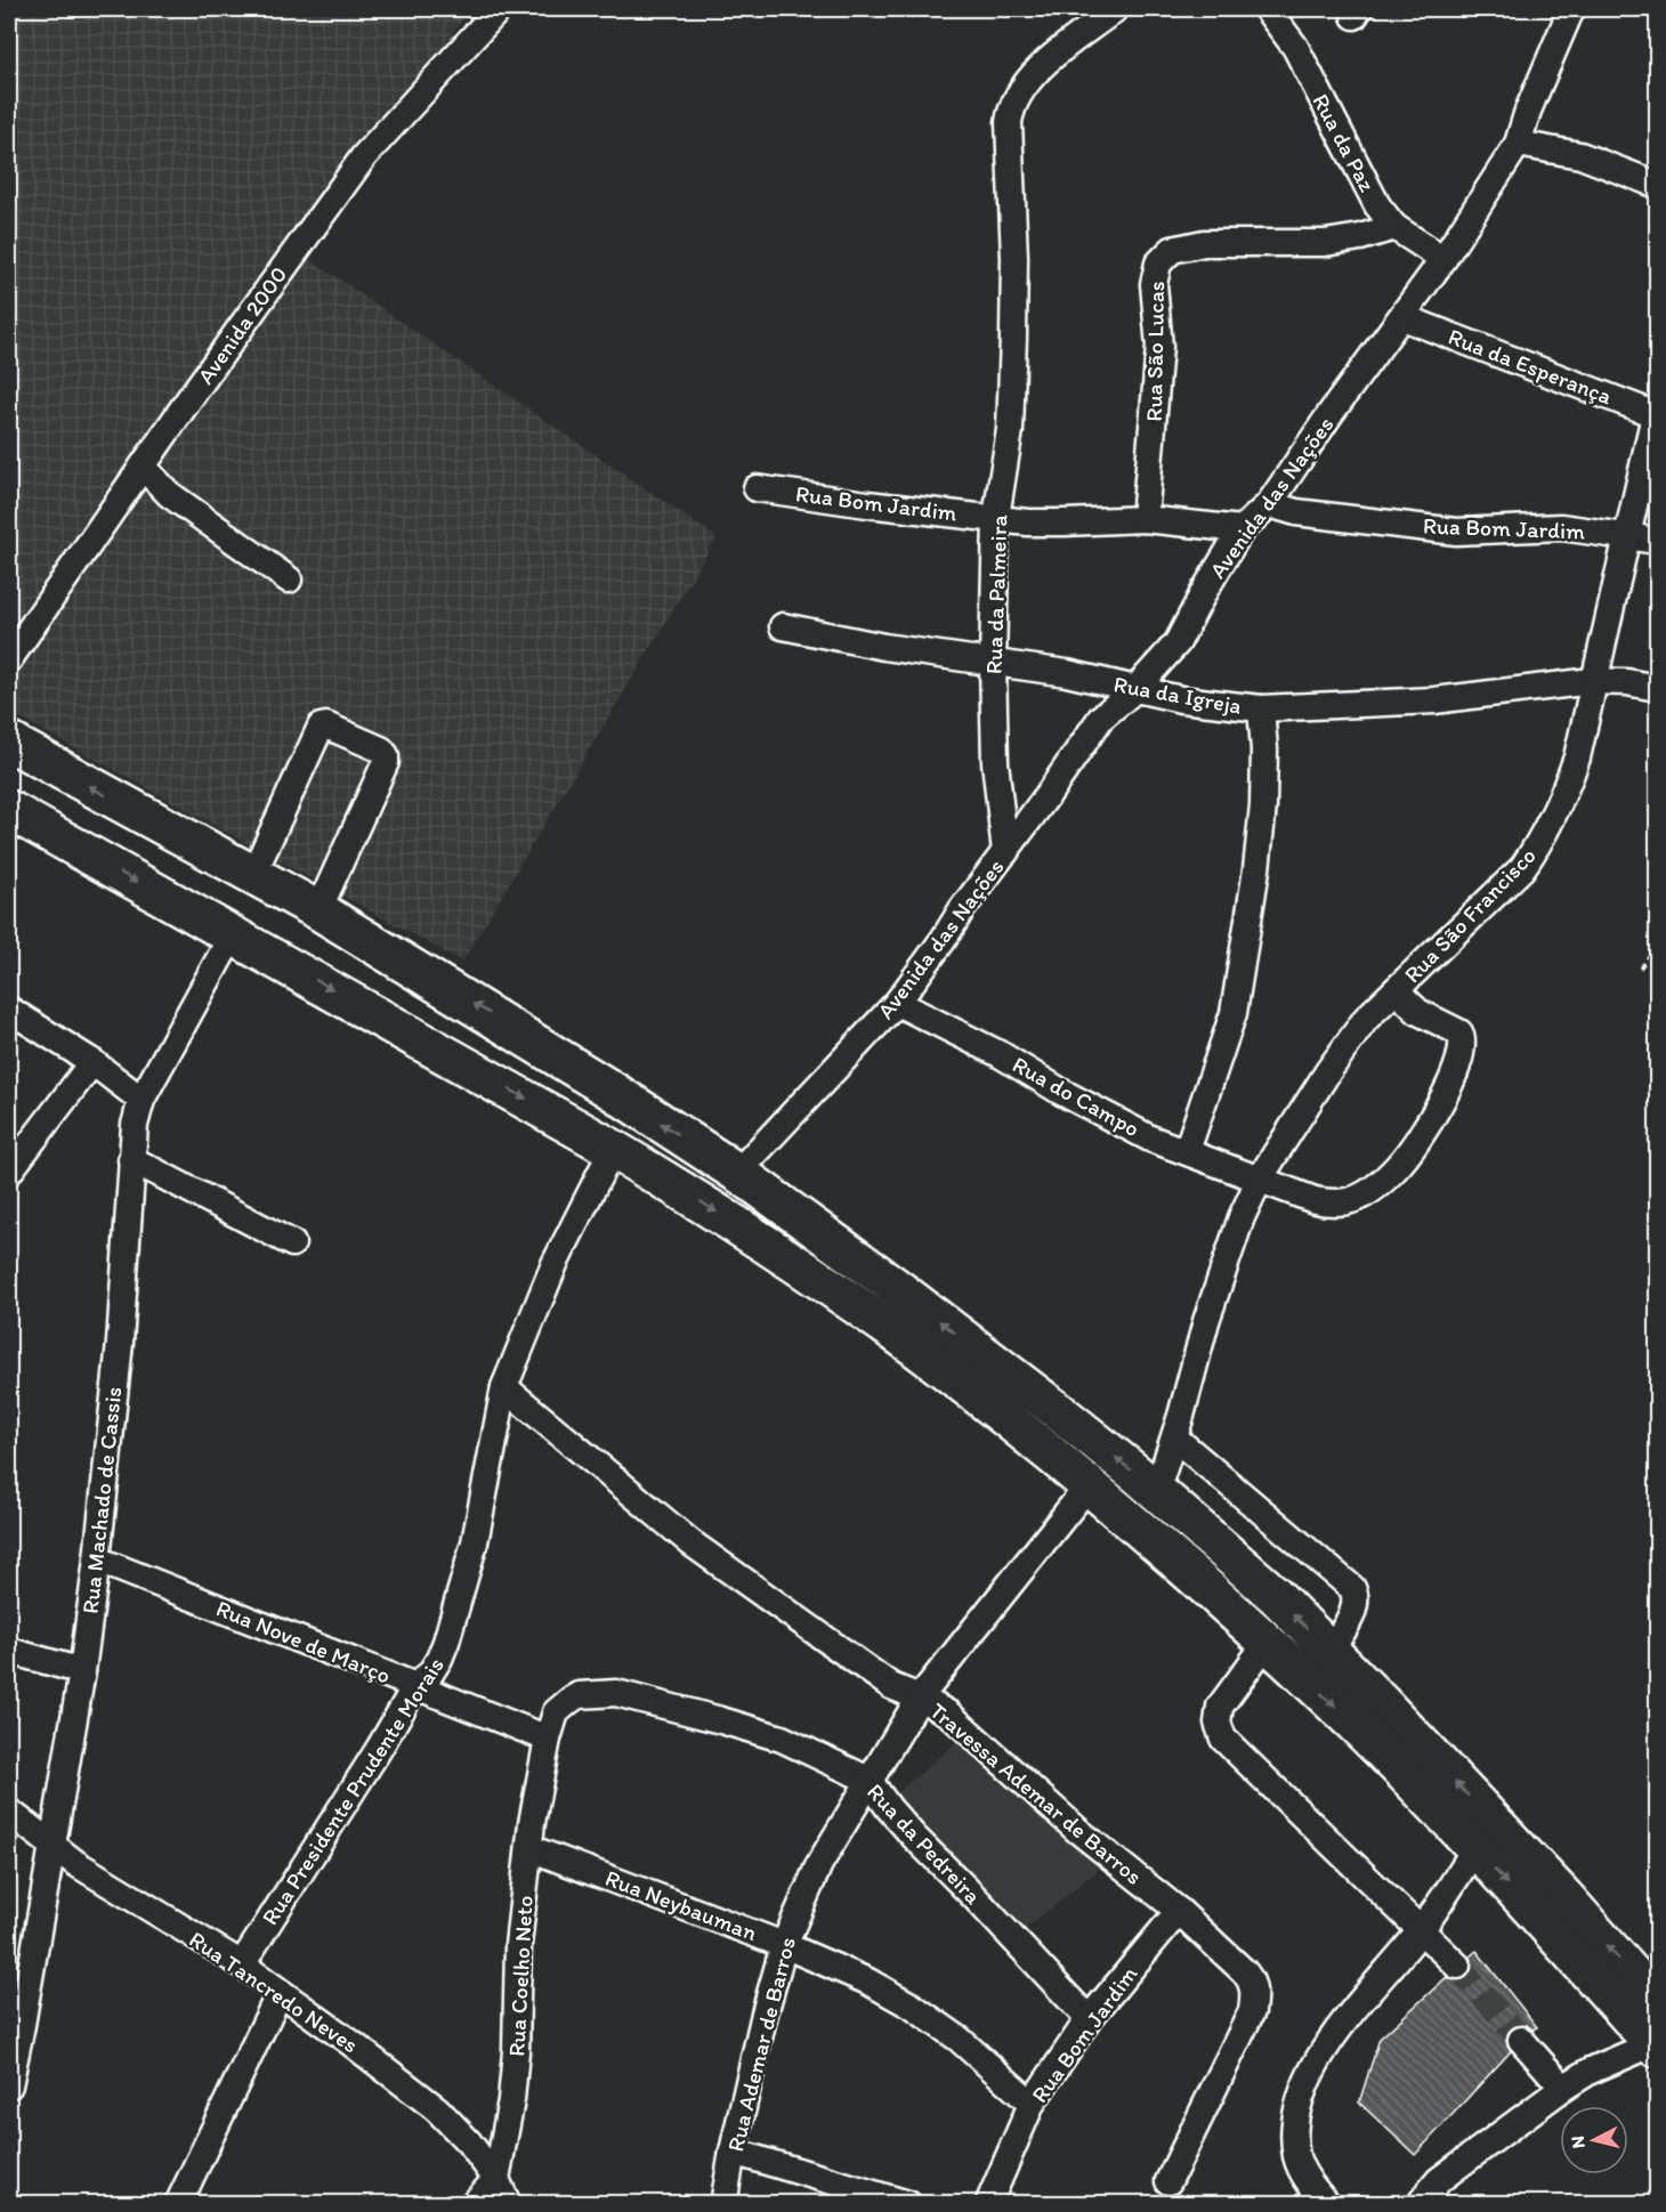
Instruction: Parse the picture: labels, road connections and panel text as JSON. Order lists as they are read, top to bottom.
{
  "streets": {
    "street": [
      "Rua da Paz",
      "Avenida 2000",
      "Rua São Lucas",
      "Rua da Esperança",
      "Avenida das Nações",
      "Rua Bom Jardim",
      "Rua da Palmeira",
      "Rua da Igreja",
      "Rua São Francisco",
      "Rua do Campo",
      "Rua Machado de Cassis",
      "Rua Nove de Março",
      "Rua Presidente Prudente Morais",
      "Travessa Ademar de Barros",
      "Rua da Pedreira",
      "Rua Neybauman",
      "Rua Coelho Neto",
      "Rua Tancredo Neves",
      "Rua Ademar de Barros"
    ]
  },
  "crossings": [
    ["Rua da Paz", "Rua São Lucas"],
    ["Rua da Paz", "Avenida das Nações"],
    ["Rua São Lucas", "Rua Bom Jardim"],
    ["Rua da Esperança", "Avenida das Nações"],
    ["Rua da Esperança", "Rua São Francisco"],
    ["Avenida das Nações", "Rua Bom Jardim"],
    ["Avenida das Nações", "Rua da Palmeira"],
    ["Avenida das Nações", "Rua da Igreja"],
    ["Avenida das Nações", "Rua do Campo"],
    ["Rua Bom Jardim", "Rua da Palmeira"],
    ["Rua Bom Jardim", "Rua São Francisco"],
    ["Rua Bom Jardim", "Travessa Ademar de Barros"],
    ["Rua Bom Jardim", "Rua da Pedreira"],
    ["Rua Bom Jardim", "Rua Neybauman"],
    ["Rua da Palmeira", "Rua da Igreja"],
    ["Rua da Igreja", "Rua São Francisco"],
    ["Rua São Francisco", "Rua do Campo"],
    ["Rua Machado de Cassis", "Rua Nove de Março"],
    ["Rua Machado de Cassis", "Rua Tancredo Neves"],
    ["Rua Nove de Março", "Rua Presidente Prudente Morais"],
    ["Rua Nove de Março", "Rua da Pedreira"],
    ["Rua Nove de Março", "Rua Coelho Neto"],
    ["Rua Presidente Prudente Morais", "Travessa Ademar de Barros"],
    ["Rua Presidente Prudente Morais", "Rua Tancredo Neves"],
    ["Travessa Ademar de Barros", "Rua Ademar de Barros"],
    ["Rua da Pedreira", "Rua Coelho Neto"],
    ["Rua da Pedreira", "Rua Ademar de Barros"],
    ["Rua Neybauman", "Rua Coelho Neto"],
    ["Rua Neybauman", "Rua Ademar de Barros"],
    ["Rua Coelho Neto", "Rua Tancredo Neves"]
  ],
  "north": "left"
}
